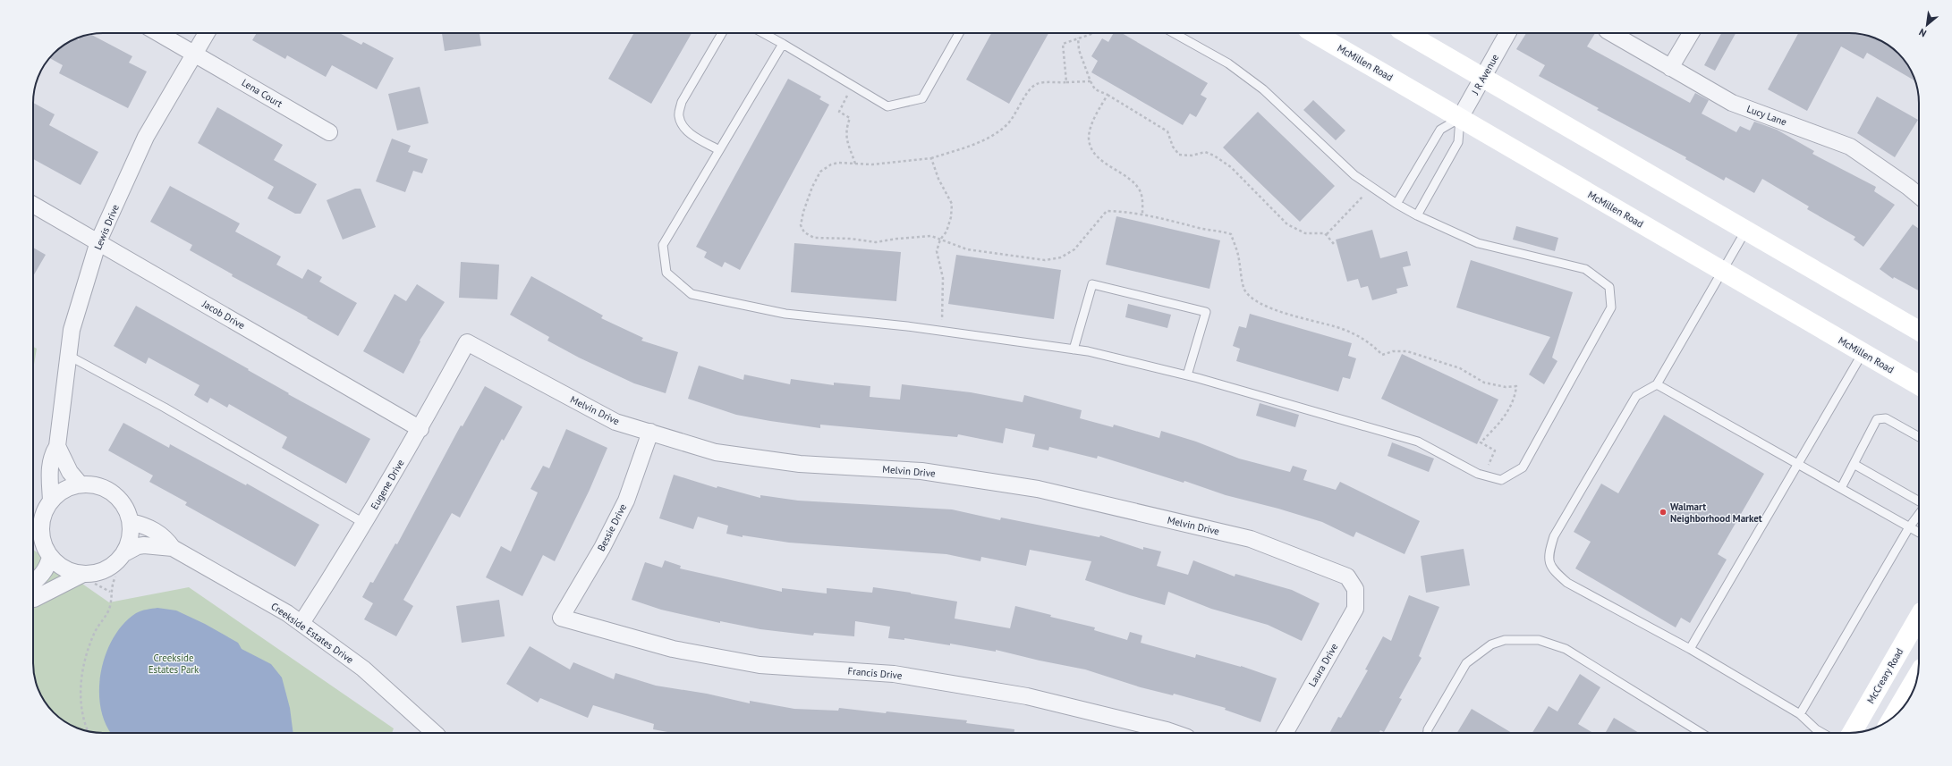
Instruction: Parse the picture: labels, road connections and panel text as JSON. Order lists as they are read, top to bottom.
{
  "streets": {
    "main road": ["McMillen Road", "McCreary Road"],
    "street": [
      "J R Avenue",
      "Lena Court",
      "Lucy Lane",
      "Lewis Drive",
      "Jacob Drive",
      "Melvin Drive",
      "Eugene Drive",
      "Bessie Drive",
      "Creekside Estates Drive",
      "Laura Drive",
      "Francis Drive"
    ]
  },
  "crossings": [
    ["McMillen Road", "J R Avenue"],
    ["Lena Court", "Lewis Drive"],
    ["Lewis Drive", "Jacob Drive"],
    ["Lewis Drive", "Creekside Estates Drive"],
    ["Jacob Drive", "Eugene Drive"],
    ["Melvin Drive", "Eugene Drive"],
    ["Melvin Drive", "Bessie Drive"],
    ["Melvin Drive", "Laura Drive"],
    ["Eugene Drive", "Creekside Estates Drive"],
    ["Bessie Drive", "Francis Drive"]
  ],
  "parks": ["Creekside Estates Park"],
  "places": ["Walmart Neighborhood Market"],
  "north": "bottom left"
}
